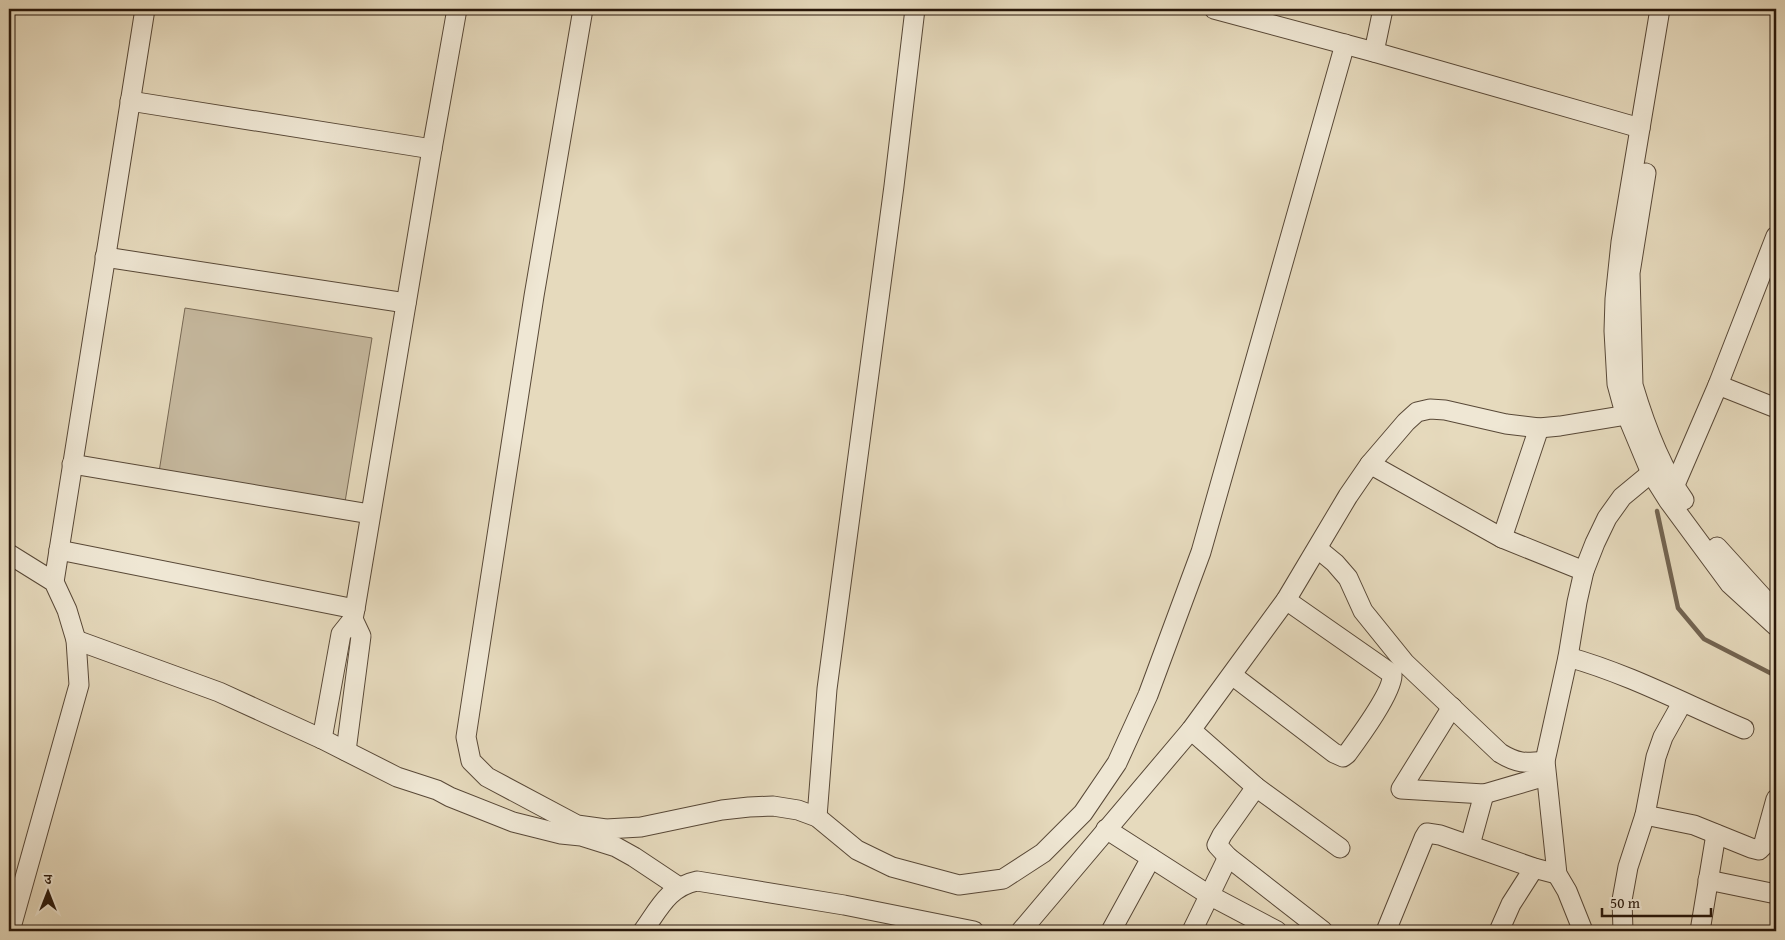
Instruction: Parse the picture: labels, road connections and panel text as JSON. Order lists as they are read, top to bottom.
{
  "scale_bar": "50 m",
  "north": "top"
}
